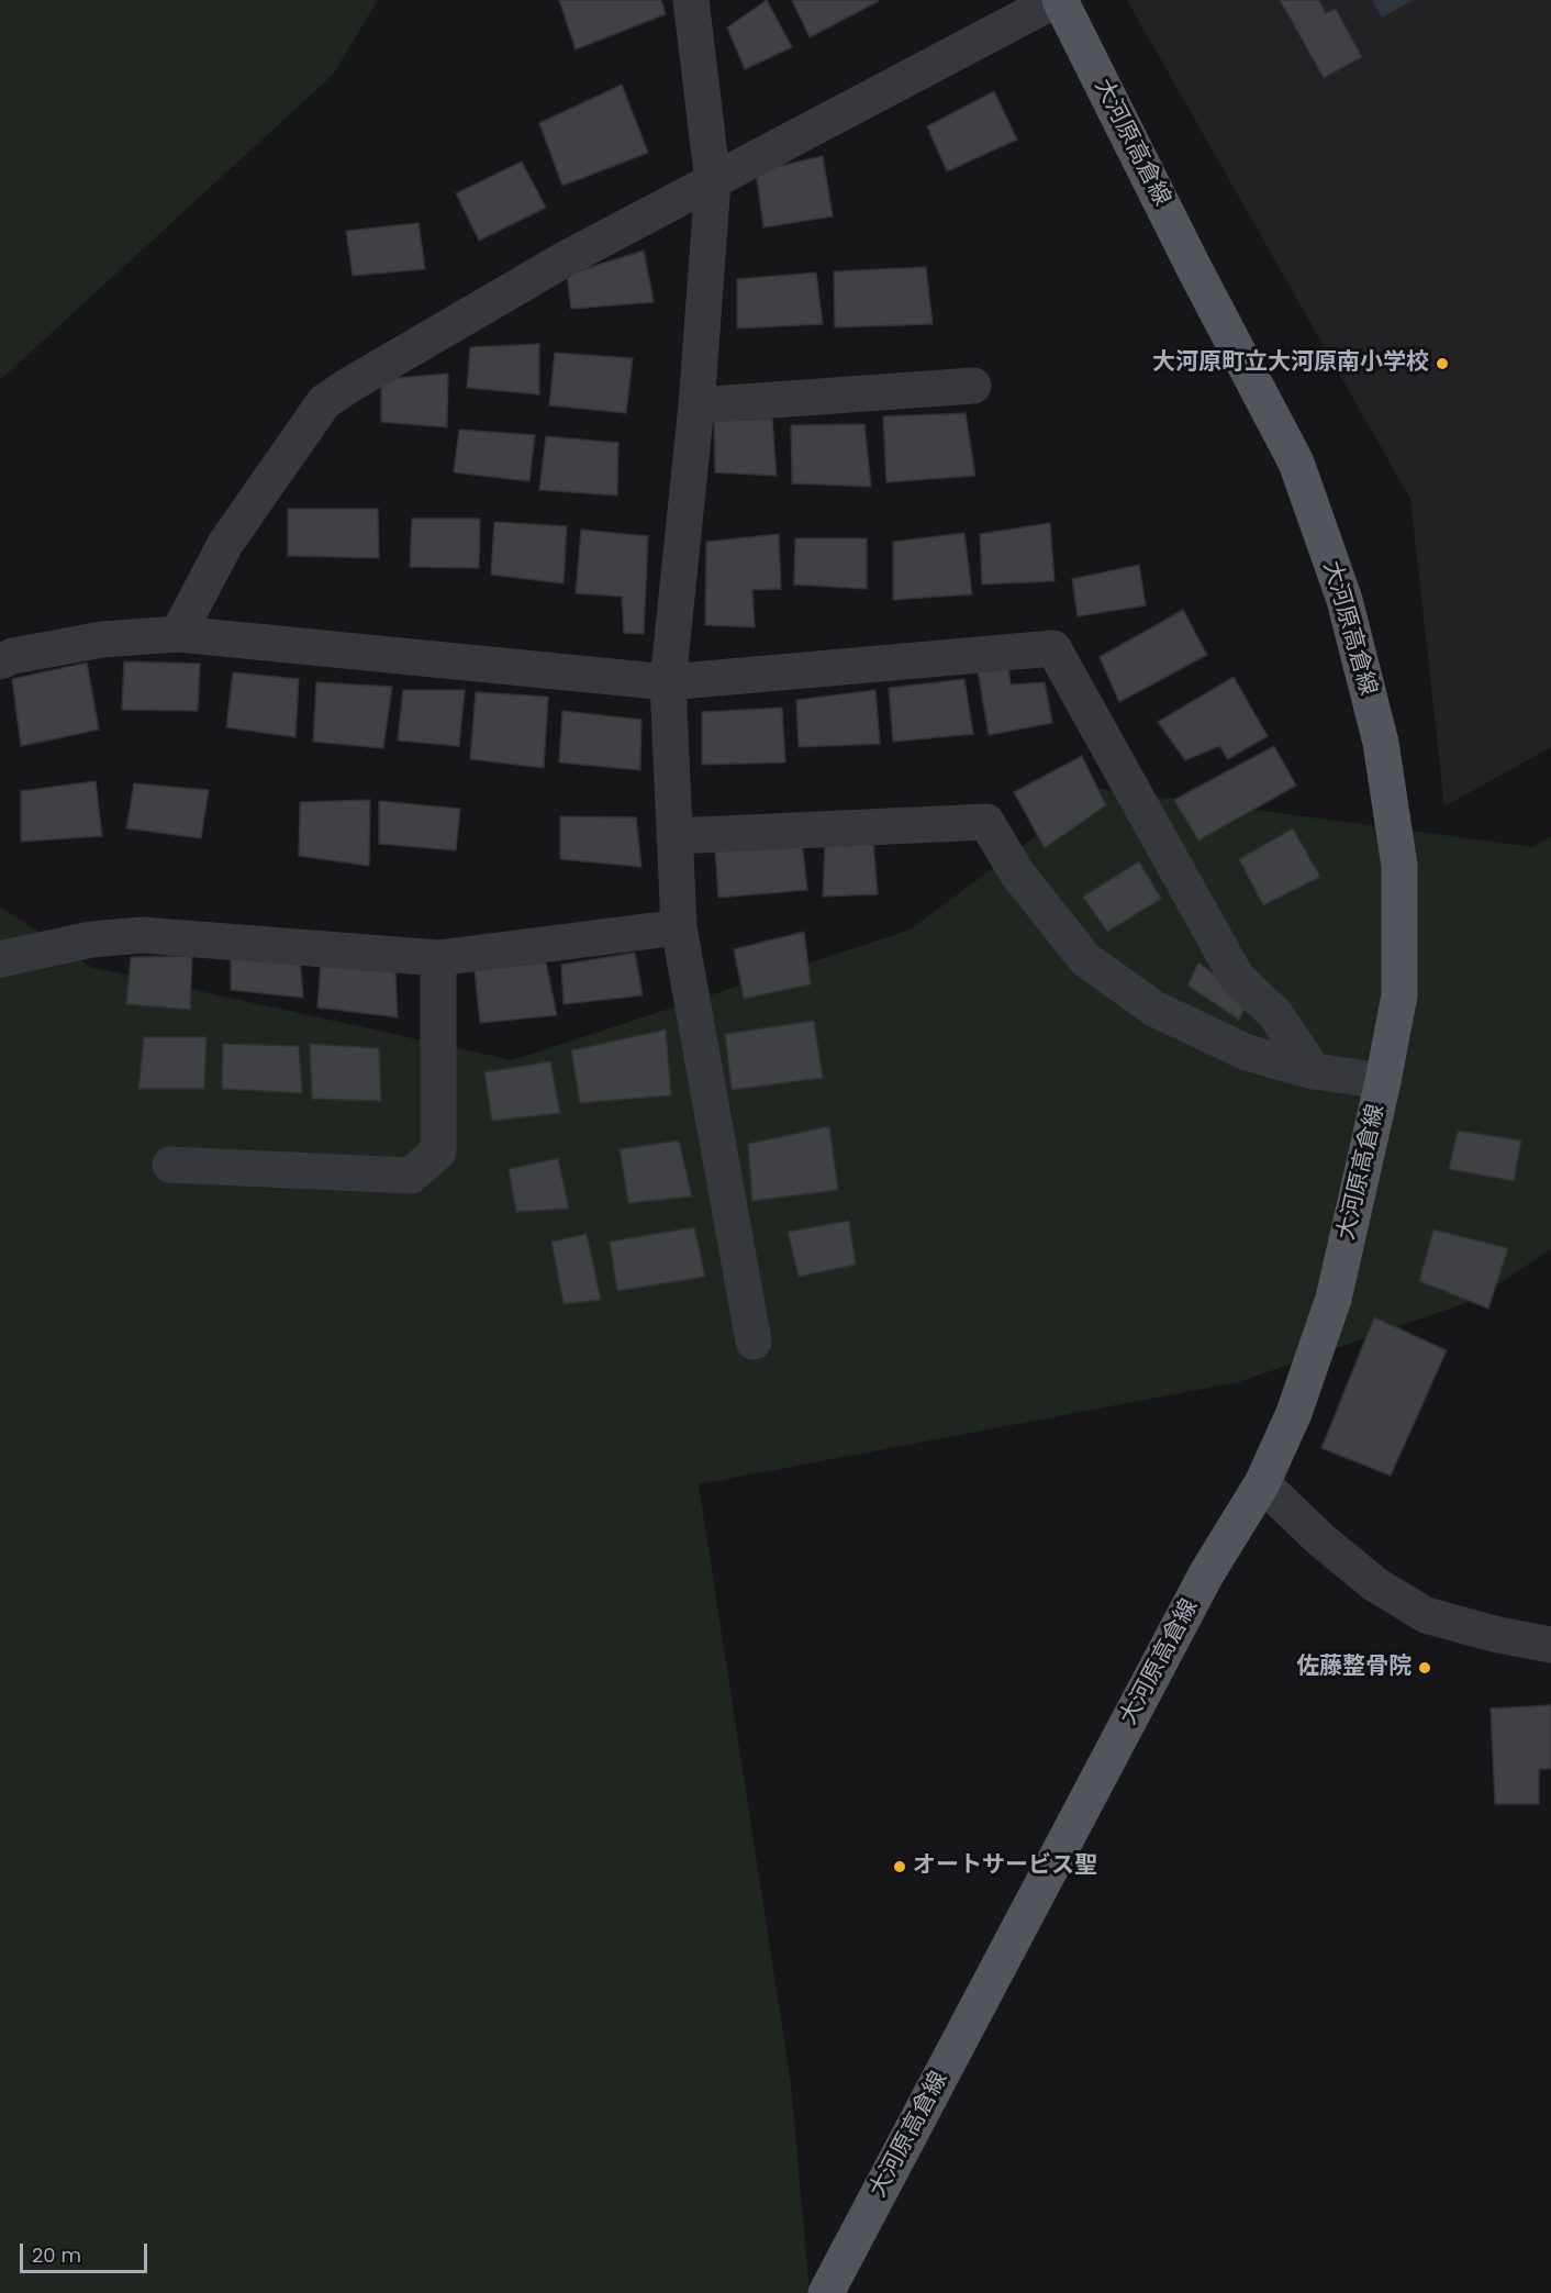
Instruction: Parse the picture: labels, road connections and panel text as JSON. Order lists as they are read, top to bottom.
{
  "streets": {
    "main road": ["大河原高倉線"]
  },
  "places": ["大河原町立大河原南小学校", "佐藤整骨院", "オートサービス聖"],
  "scale_bar": "20 m"
}
